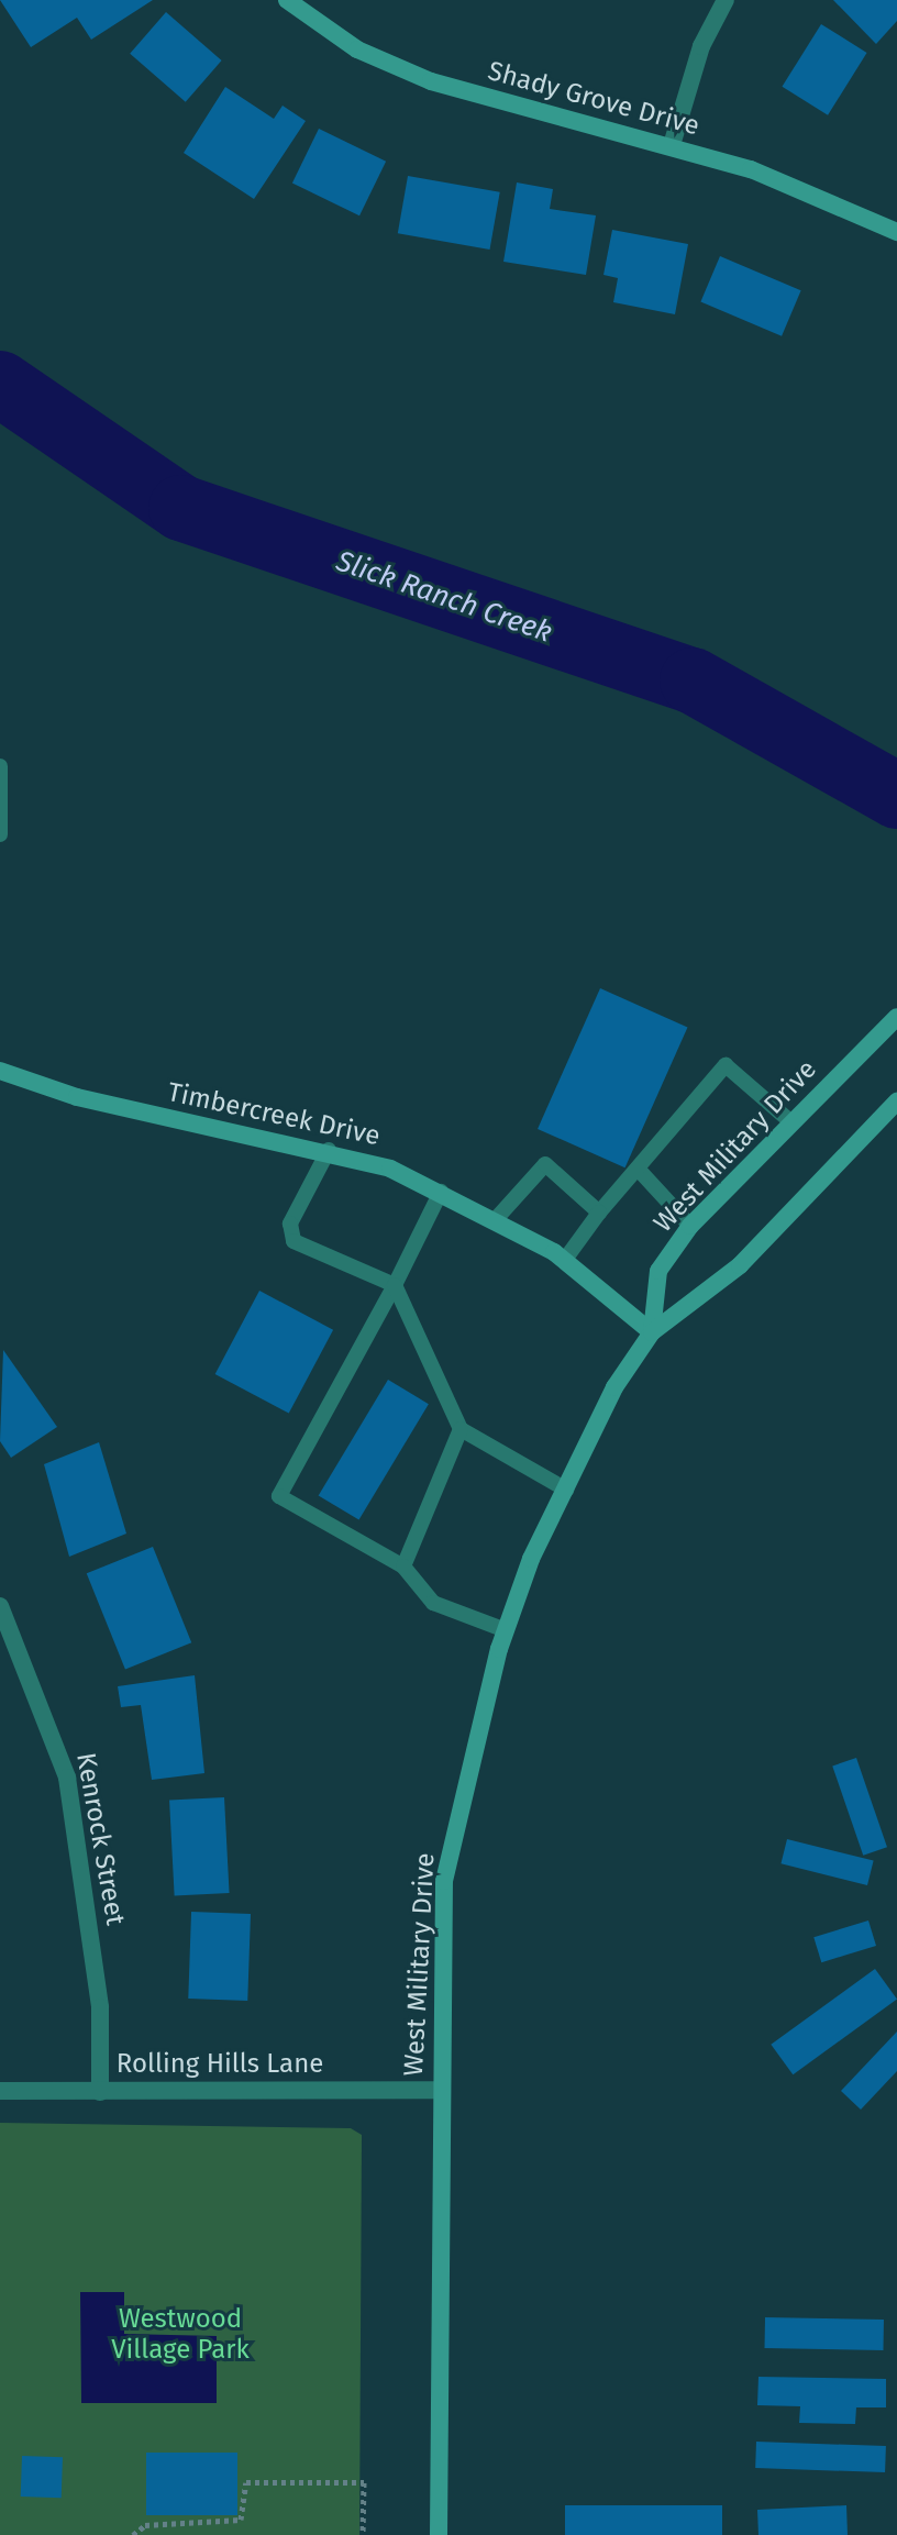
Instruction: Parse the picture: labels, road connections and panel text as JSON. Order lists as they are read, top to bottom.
{
  "streets": {
    "main road": ["Shady Grove Drive", "Timbercreek Drive", "West Military Drive"],
    "street": ["Kenrock Street", "Rolling Hills Lane"]
  },
  "crossings": [
    ["Timbercreek Drive", "West Military Drive"],
    ["West Military Drive", "Rolling Hills Lane"],
    ["Kenrock Street", "Rolling Hills Lane"]
  ],
  "water": ["Slick Ranch Creek"],
  "parks": ["Westwood Village Park"]
}
